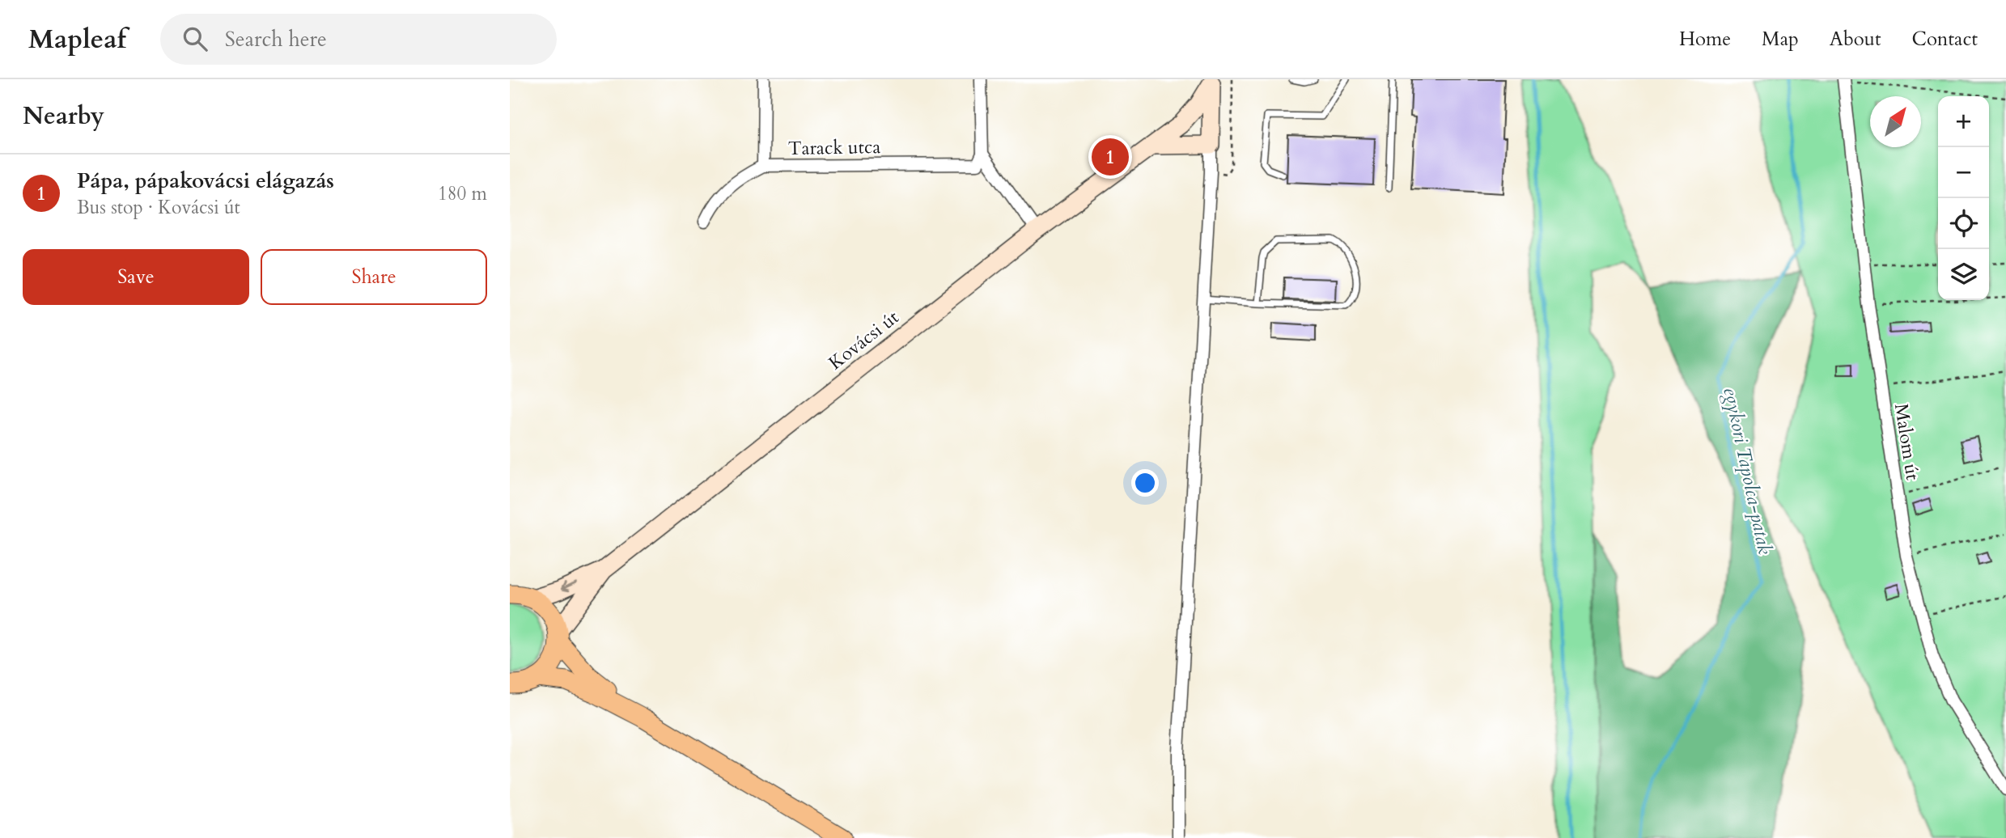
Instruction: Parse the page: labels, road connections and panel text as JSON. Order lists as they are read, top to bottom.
{
  "streets": {
    "street": ["Tarack utca", "Kovácsi út", "Malom út"]
  },
  "water": ["egykori Tapolca-patak"],
  "north": "top right",
  "page": {
    "header": "Mapleaf",
    "search": "Search here",
    "nav": [
      "Home",
      "Map",
      "About",
      "Contact"
    ],
    "heading": "Nearby",
    "map_buttons": ["+", "−"],
    "pins": "1",
    "list": [
      {
        "mark": "1",
        "name": "Pápa, pápakovácsi elágazás",
        "note": "Bus stop · Kovácsi út",
        "value": "180 m"
      }
    ],
    "buttons": ["Save", "Share"]
  }
}
